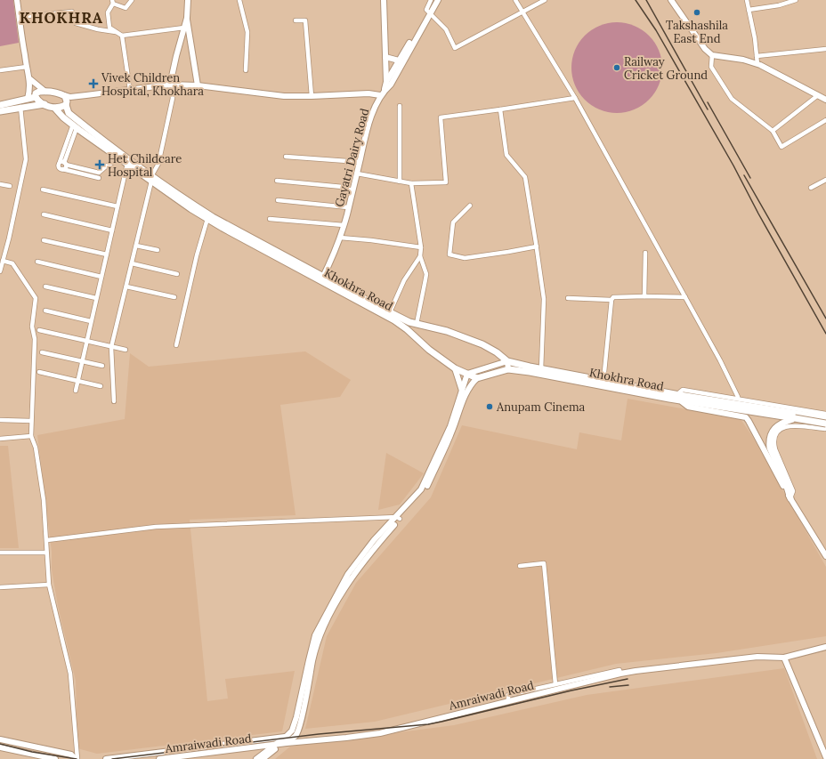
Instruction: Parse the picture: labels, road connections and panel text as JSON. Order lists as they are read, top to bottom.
{
  "streets": {
    "main road": ["Gayatri Dairy Road", "Khokhra Road", "Amraiwadi Road"]
  },
  "crossings": [
    ["Gayatri Dairy Road", "Khokhra Road"]
  ],
  "districts": ["KHOKHRA"],
  "places": {
    "other": ["Takshashila East End", "Railway Cricket Ground", "Anupam Cinema"],
    "health": ["Vivek Children Hospital, Khokhara", "Het Childcare Hospital"]
  }
}
